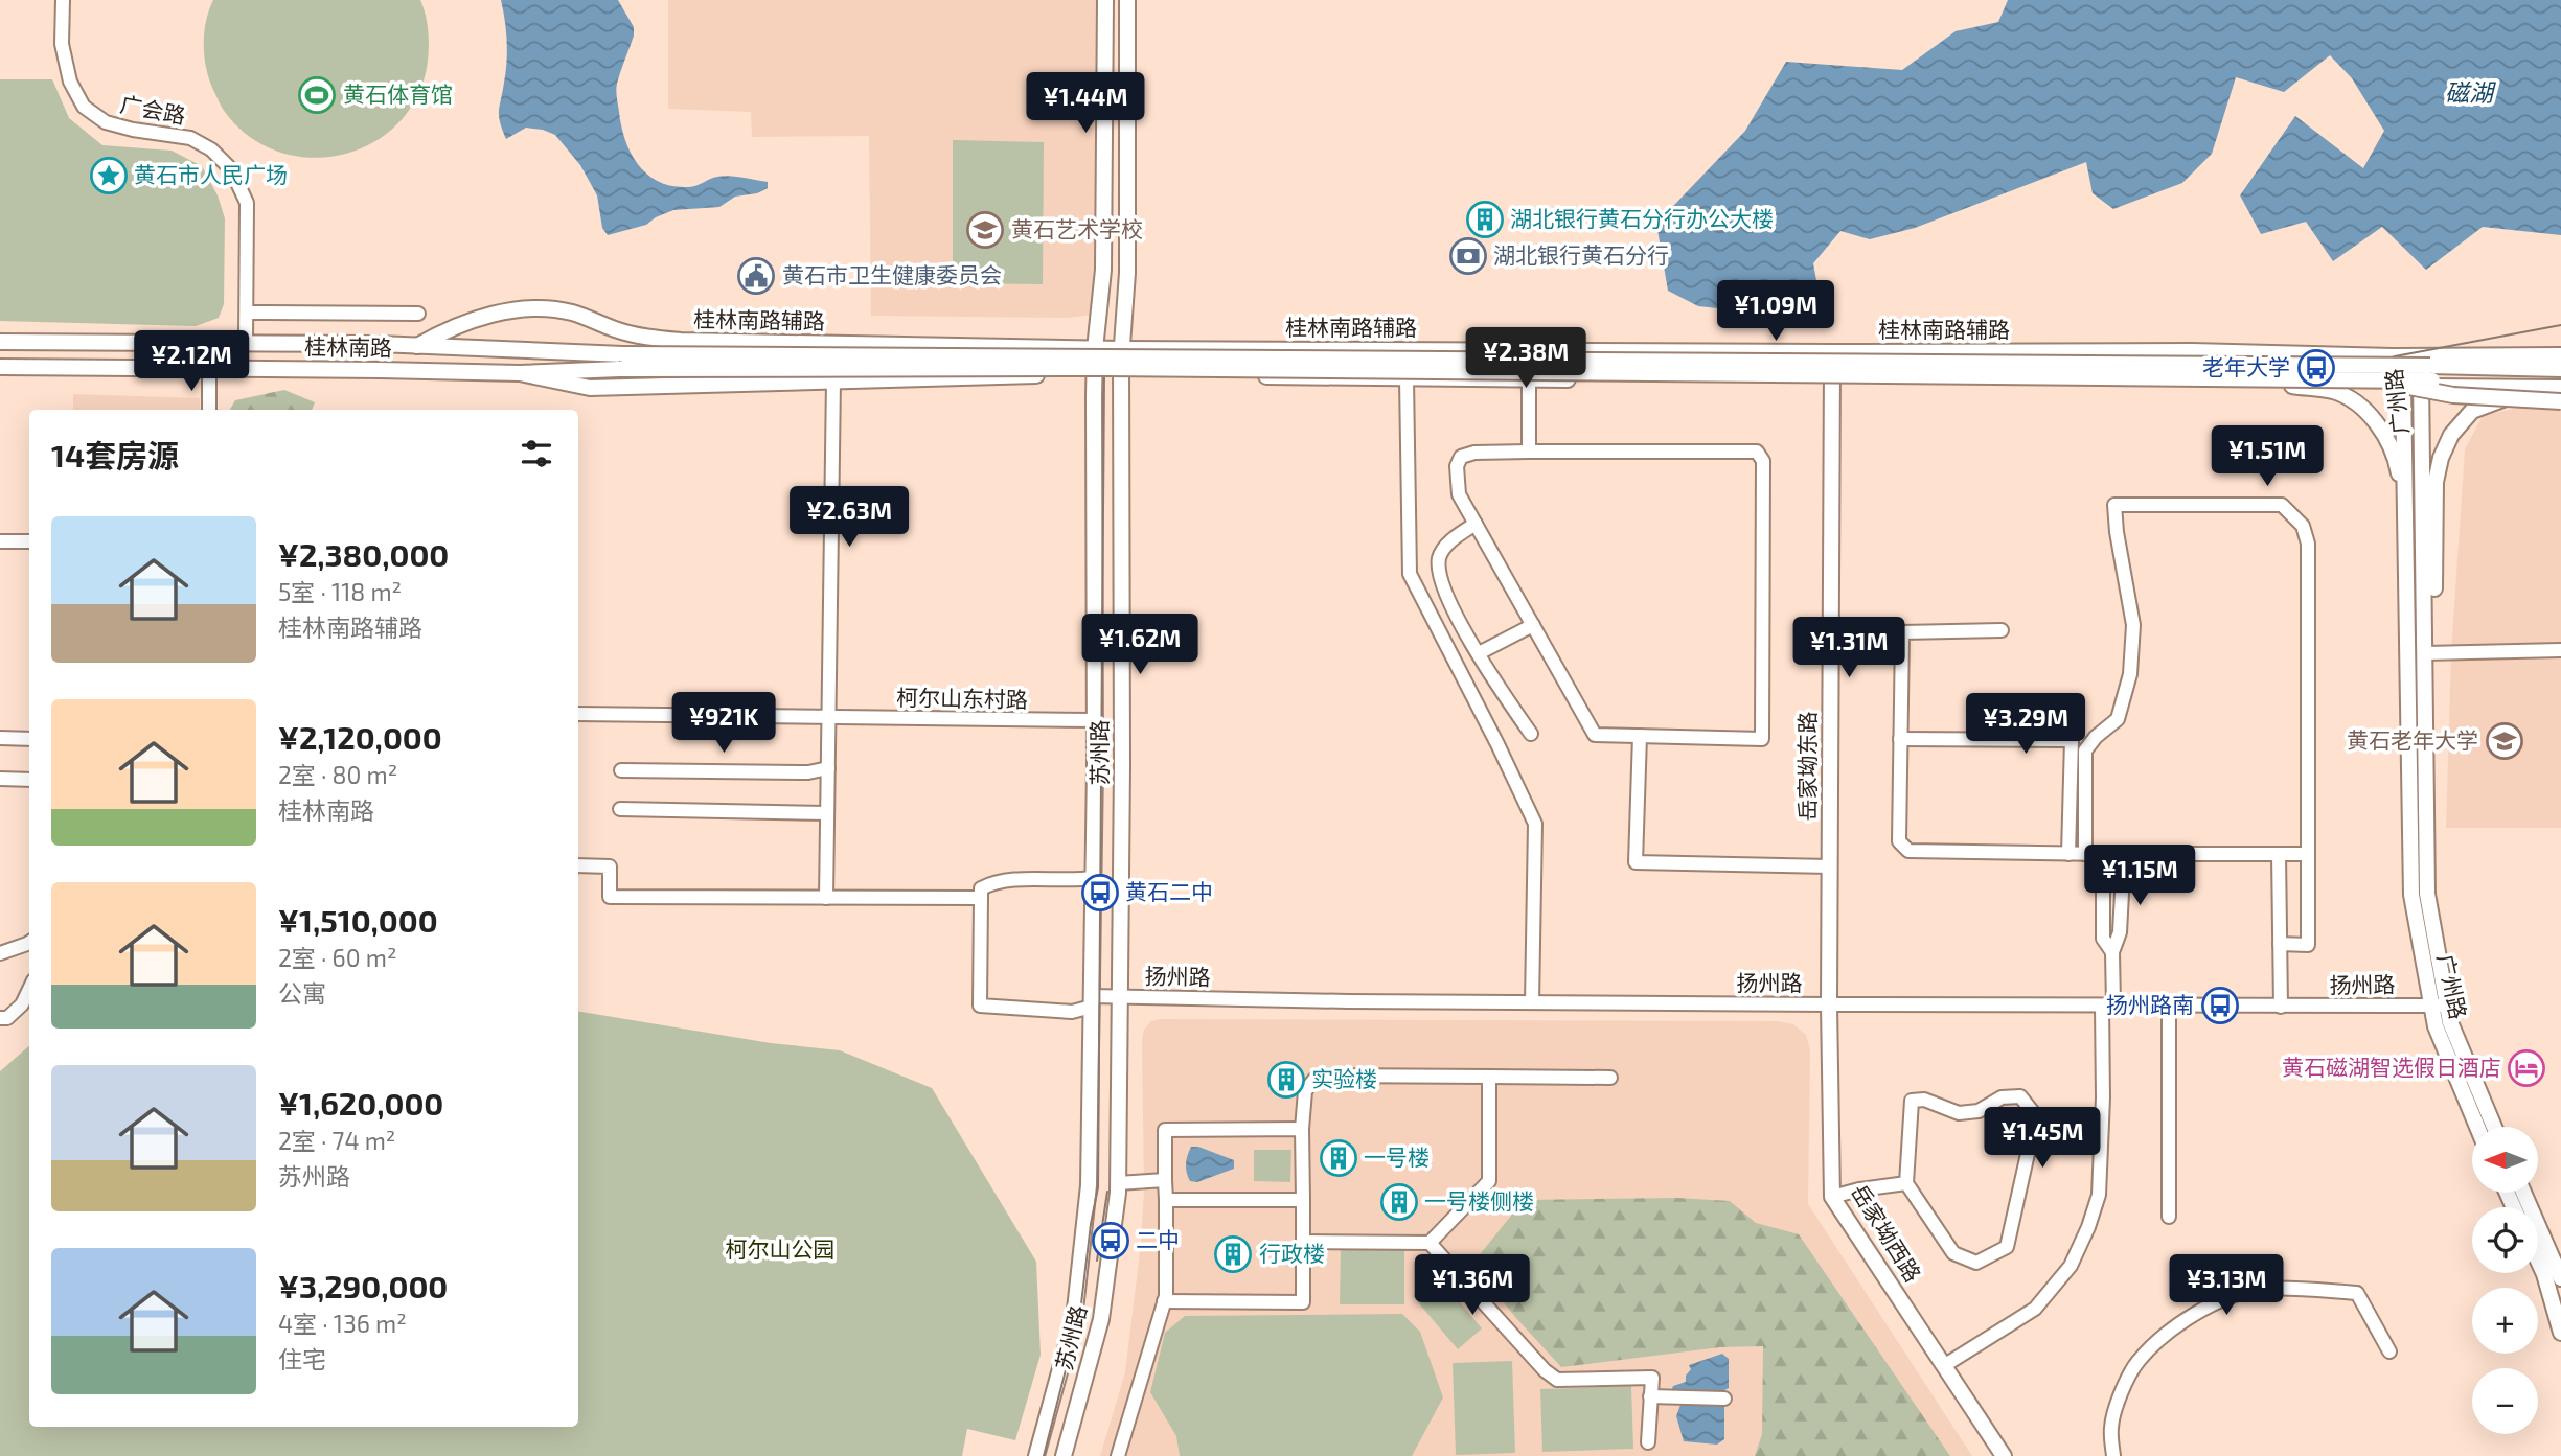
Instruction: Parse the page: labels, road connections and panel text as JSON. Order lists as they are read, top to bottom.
{
  "streets": {
    "main road": [
      "桂林南路辅路",
      "桂林南路",
      "广州路",
      "苏州路",
      "岳家坳东路",
      "岳家坳西路"
    ],
    "street": ["广会路", "柯尔山东村路", "扬州路"]
  },
  "crossings": [
    ["广会路", "桂林南路"],
    ["桂林南路辅路", "桂林南路"],
    ["桂林南路辅路", "广州路"],
    ["桂林南路辅路", "苏州路"],
    ["桂林南路辅路", "岳家坳东路"],
    ["广州路", "扬州路"],
    ["柯尔山东村路", "苏州路"],
    ["苏州路", "扬州路"],
    ["岳家坳东路", "扬州路"],
    ["岳家坳东路", "岳家坳西路"],
    ["扬州路", "岳家坳西路"]
  ],
  "water": ["磁湖"],
  "parks": ["柯尔山公园"],
  "places": {
    "sports": ["黄石体育馆"],
    "place": ["黄石市人民广场"],
    "building": [
      "湖北银行黄石分行办公大楼",
      "实验楼",
      "一号楼",
      "一号楼侧楼",
      "行政楼"
    ],
    "school or university": ["黄石艺术学校", "黄石老年大学"],
    "bank": ["湖北银行黄石分行"],
    "public building": ["黄石市卫生健康委员会"],
    "bus stop": [
      "老年大学",
      "黄石二中",
      "扬州路南",
      "二中"
    ],
    "hotel": ["黄石磁湖智选假日酒店"]
  },
  "north": "left",
  "page": {
    "price": [
      "¥1.44M",
      "¥1.09M",
      "¥2.38M",
      "¥2.12M",
      "¥1.51M",
      "¥2.63M",
      "¥1.62M",
      "¥1.31M",
      "¥921K",
      "¥3.29M",
      "¥1.15M",
      "¥1.45M",
      "¥1.36M",
      "¥3.13M"
    ],
    "heading": "14套房源",
    "list": [
      {
        "name": "¥2,380,000",
        "note": "5室 · 118 m² · 桂林南路辅路"
      },
      {
        "name": "¥2,120,000",
        "note": "2室 · 80 m² · 桂林南路"
      },
      {
        "name": "¥1,510,000",
        "note": "2室 · 60 m² · 公寓"
      },
      {
        "name": "¥1,620,000",
        "note": "2室 · 74 m² · 苏州路"
      },
      {
        "name": "¥3,290,000",
        "note": "4室 · 136 m² · 住宅"
      }
    ],
    "map_buttons": ["+", "−"]
  }
}
